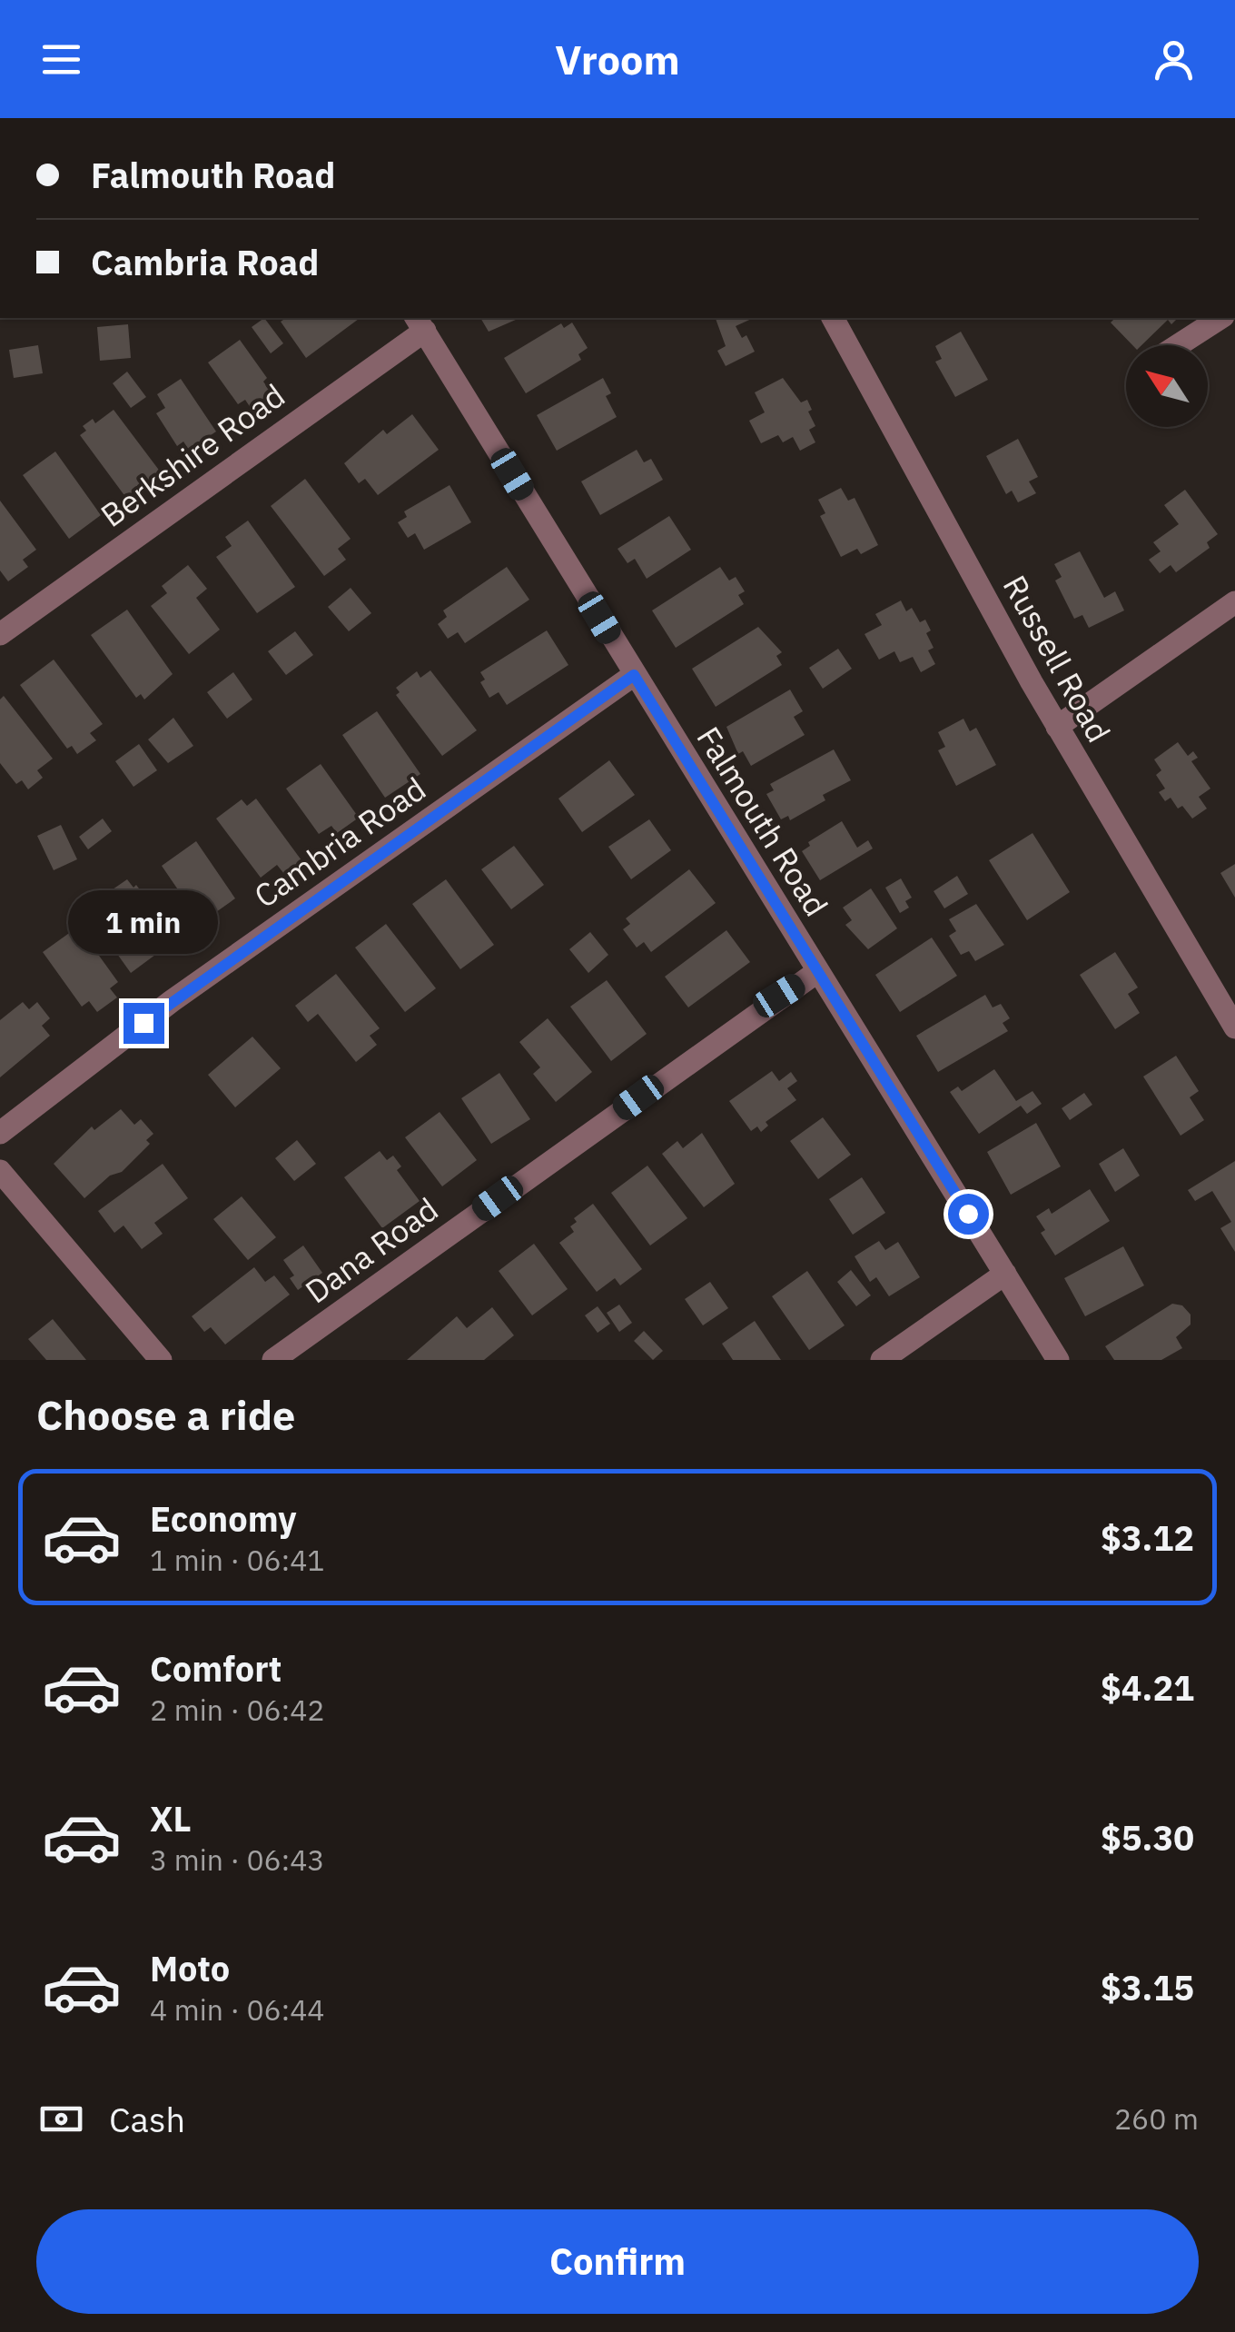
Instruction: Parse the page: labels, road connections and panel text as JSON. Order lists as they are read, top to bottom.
{
  "streets": {
    "street": [
      "Berkshire Road",
      "Russell Road",
      "Falmouth Road",
      "Cambria Road",
      "Dana Road"
    ]
  },
  "crossings": [
    ["Berkshire Road", "Falmouth Road"],
    ["Falmouth Road", "Cambria Road"],
    ["Falmouth Road", "Dana Road"]
  ],
  "north": "top left",
  "page": {
    "header": "Vroom",
    "banner": ["Falmouth Road", "Cambria Road"],
    "bubble": "1 min",
    "heading": "Choose a ride",
    "list": [
      {
        "name": "Economy",
        "note": "1 min · 06:41",
        "value": "$3.12"
      },
      {
        "name": "Comfort",
        "note": "2 min · 06:42",
        "value": "$4.21"
      },
      {
        "name": "XL",
        "note": "3 min · 06:43",
        "value": "$5.30"
      },
      {
        "name": "Moto",
        "note": "4 min · 06:44",
        "value": "$3.15"
      }
    ],
    "pay": ["Cash", "260 m"],
    "buttons": "Confirm"
  }
}
